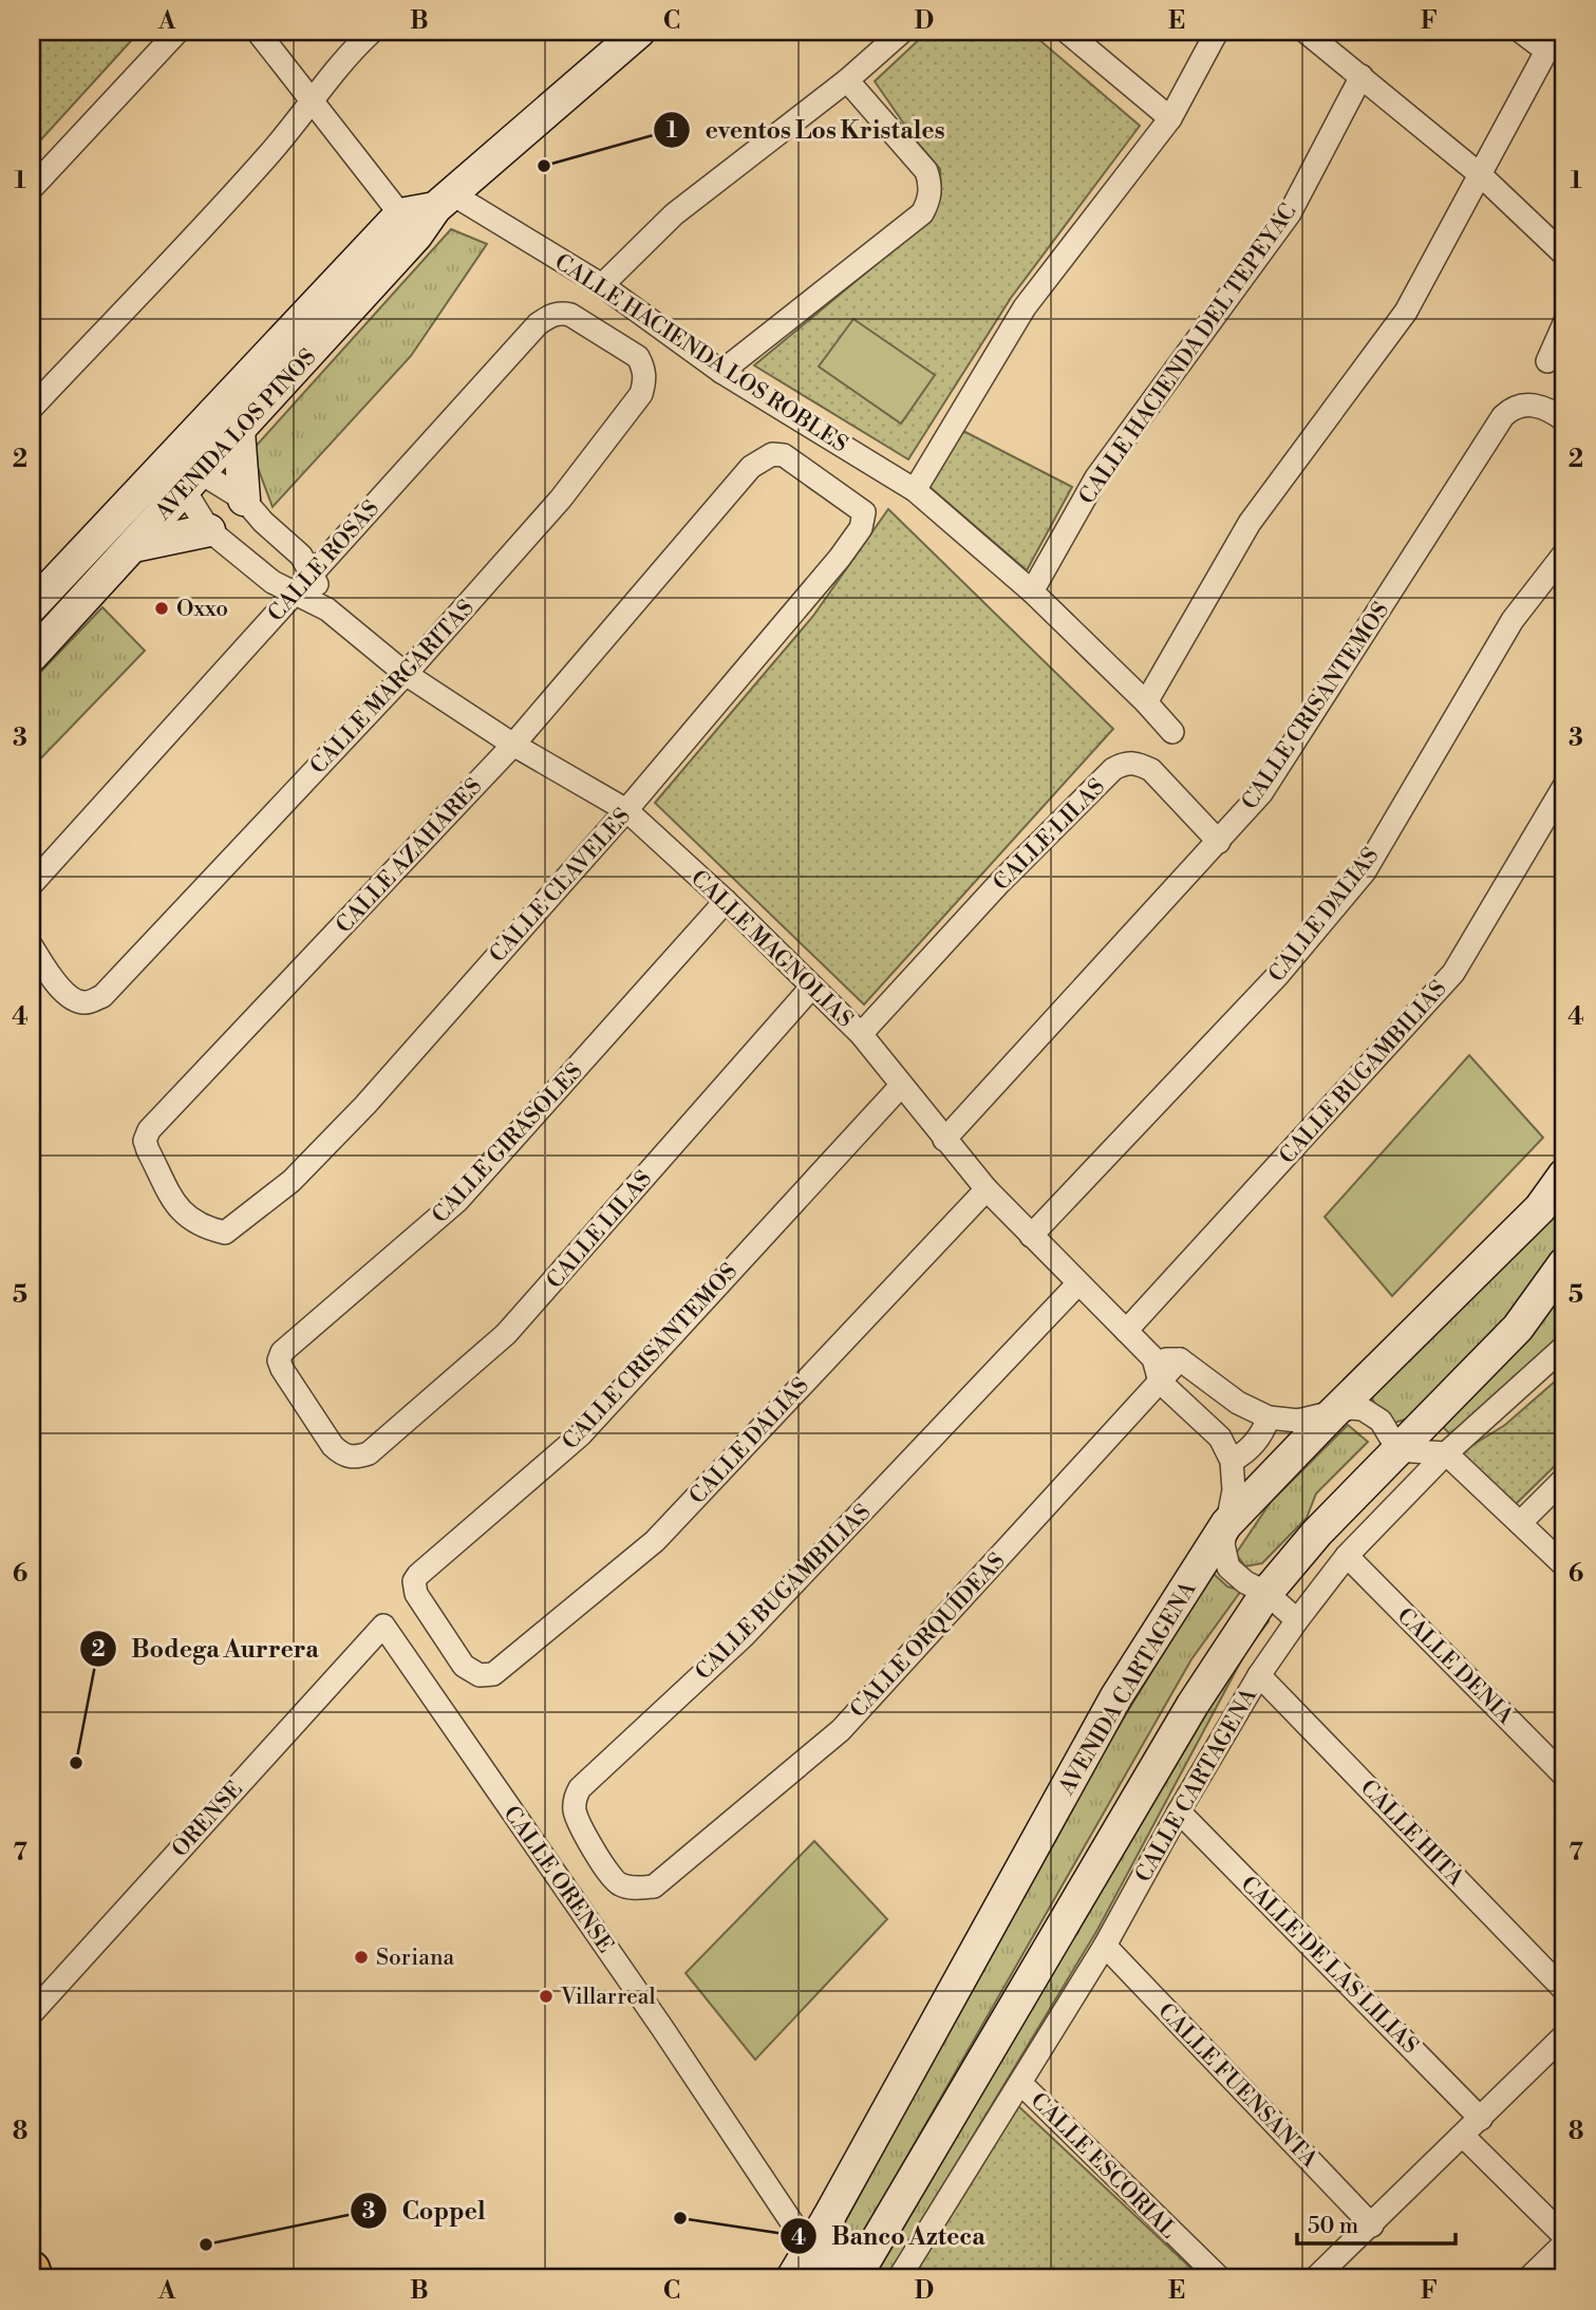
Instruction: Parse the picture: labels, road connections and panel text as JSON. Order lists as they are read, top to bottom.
{
  "streets": {
    "street": [
      "CALLE HACIENDA LOS ROBLES",
      "CALLE HACIENDA DEL TEPEYAC",
      "AVENIDA LOS PINOS",
      "CALLE ROSAS",
      "CALLE MARGARITAS",
      "CALLE CRISANTEMOS",
      "CALLE LILAS",
      "CALLE AZAHARES",
      "CALLE CLAVELES",
      "CALLE DALIAS",
      "CALLE MAGNOLIAS",
      "CALLE BUGAMBILIAS",
      "CALLE GIRASOLES",
      "CALLE ORQUÍDEAS",
      "CALLE DENIA",
      "AVENIDA CARTAGENA",
      "CALLE CARTAGENA",
      "ORENSE",
      "CALLE HITA",
      "CALLE ORENSE",
      "CALLE DE LAS LILIAS",
      "CALLE FUENSANTA",
      "CALLE ESCORIAL"
    ]
  },
  "crossings": [
    ["CALLE HACIENDA LOS ROBLES", "CALLE HACIENDA DEL TEPEYAC"],
    ["CALLE HACIENDA LOS ROBLES", "AVENIDA LOS PINOS"],
    ["AVENIDA LOS PINOS", "CALLE MAGNOLIAS"],
    ["CALLE ROSAS", "CALLE MARGARITAS"],
    ["CALLE ROSAS", "CALLE MAGNOLIAS"],
    ["CALLE MARGARITAS", "CALLE MAGNOLIAS"],
    ["CALLE CRISANTEMOS", "CALLE LILAS"],
    ["CALLE CRISANTEMOS", "CALLE DALIAS"],
    ["CALLE CRISANTEMOS", "CALLE MAGNOLIAS"],
    ["CALLE LILAS", "CALLE MAGNOLIAS"],
    ["CALLE LILAS", "CALLE GIRASOLES"],
    ["CALLE AZAHARES", "CALLE CLAVELES"],
    ["CALLE AZAHARES", "CALLE MAGNOLIAS"],
    ["CALLE CLAVELES", "CALLE MAGNOLIAS"],
    ["CALLE DALIAS", "CALLE MAGNOLIAS"],
    ["CALLE MAGNOLIAS", "CALLE BUGAMBILIAS"],
    ["CALLE MAGNOLIAS", "CALLE GIRASOLES"],
    ["CALLE MAGNOLIAS", "CALLE ORQUÍDEAS"],
    ["CALLE BUGAMBILIAS", "CALLE ORQUÍDEAS"],
    ["CALLE DENIA", "CALLE CARTAGENA"],
    ["AVENIDA CARTAGENA", "CALLE ORENSE"],
    ["CALLE CARTAGENA", "CALLE HITA"],
    ["CALLE CARTAGENA", "CALLE DE LAS LILIAS"],
    ["CALLE CARTAGENA", "CALLE FUENSANTA"],
    ["CALLE CARTAGENA", "CALLE ESCORIAL"],
    ["ORENSE", "CALLE ORENSE"]
  ],
  "places": [
    "eventos Los Kristales",
    "Oxxo",
    "Bodega Aurrera",
    "Soriana",
    "Villarreal",
    "Banco Azteca",
    "Coppel"
  ],
  "scale_bar": "50 m",
  "grid": {
    "columns": [
      "A",
      "B",
      "C",
      "D",
      "E",
      "F"
    ],
    "rows": [
      "1",
      "2",
      "3",
      "4",
      "5",
      "6",
      "7",
      "8"
    ]
  }
}
